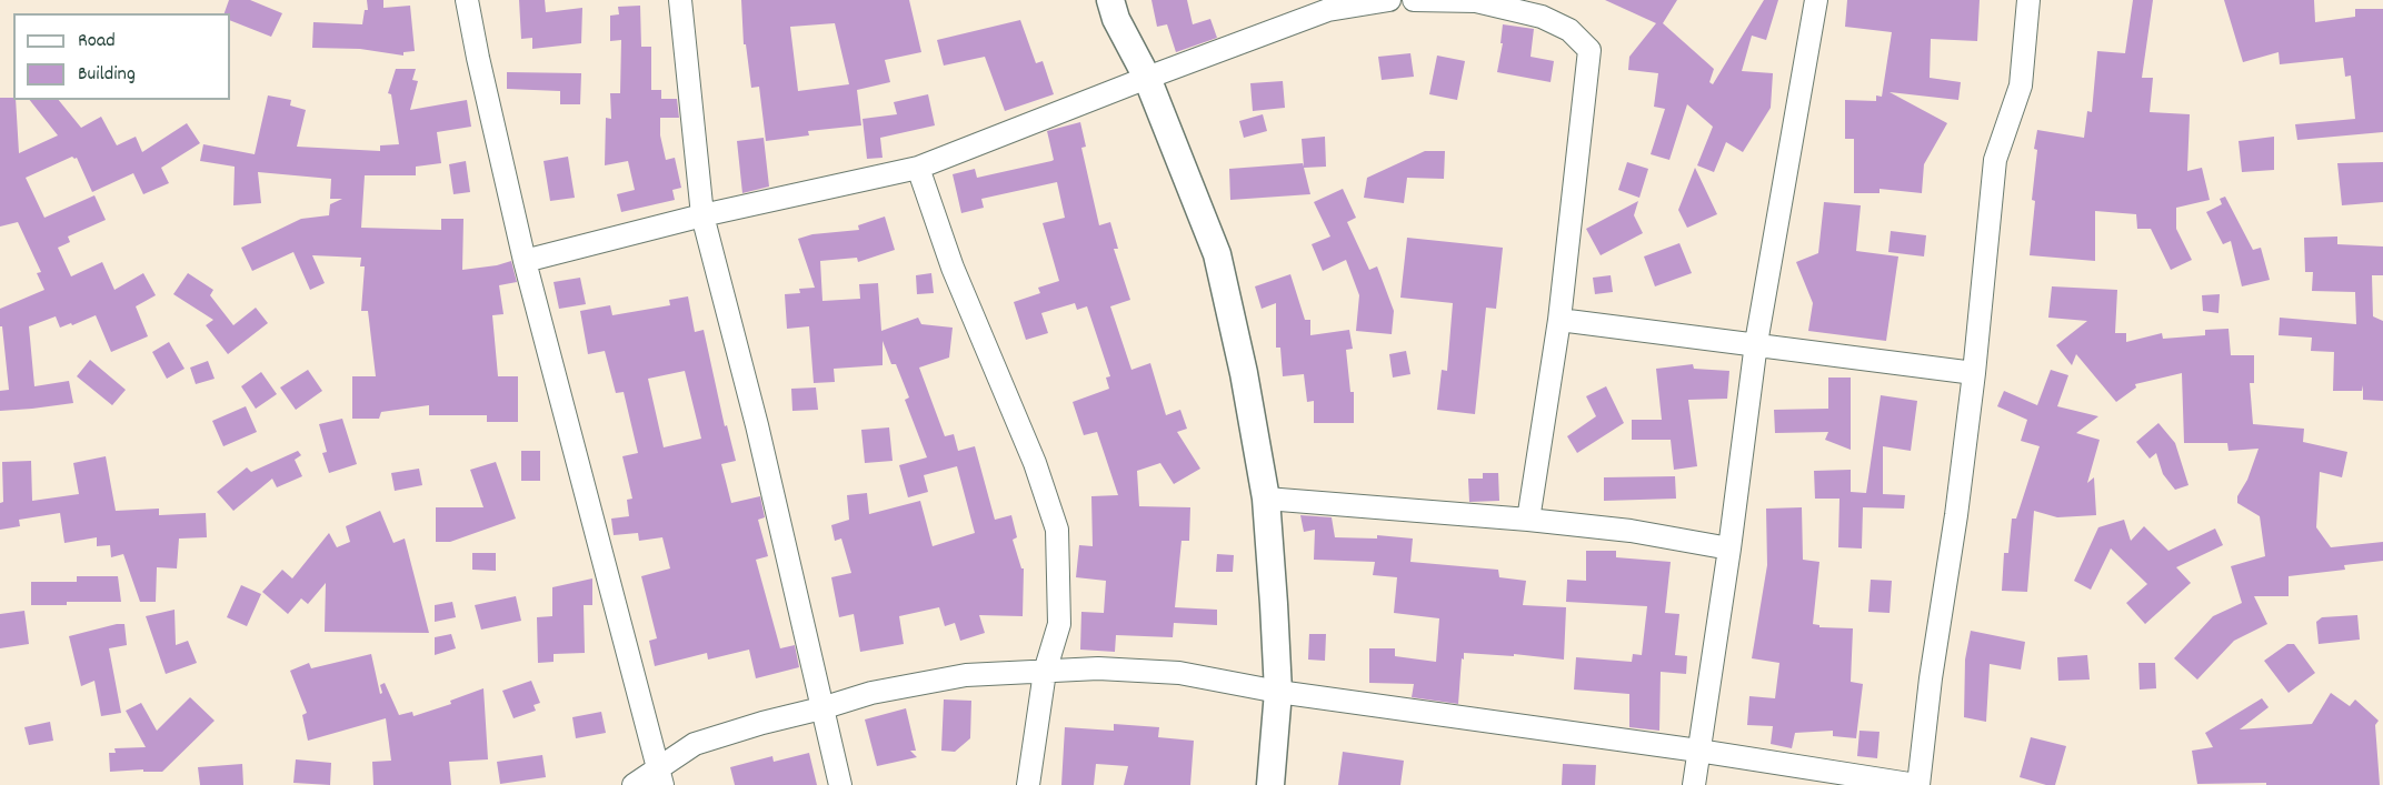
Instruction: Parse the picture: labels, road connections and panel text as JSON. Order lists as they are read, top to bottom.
{
  "legend": ["Road", "Building"]
}
